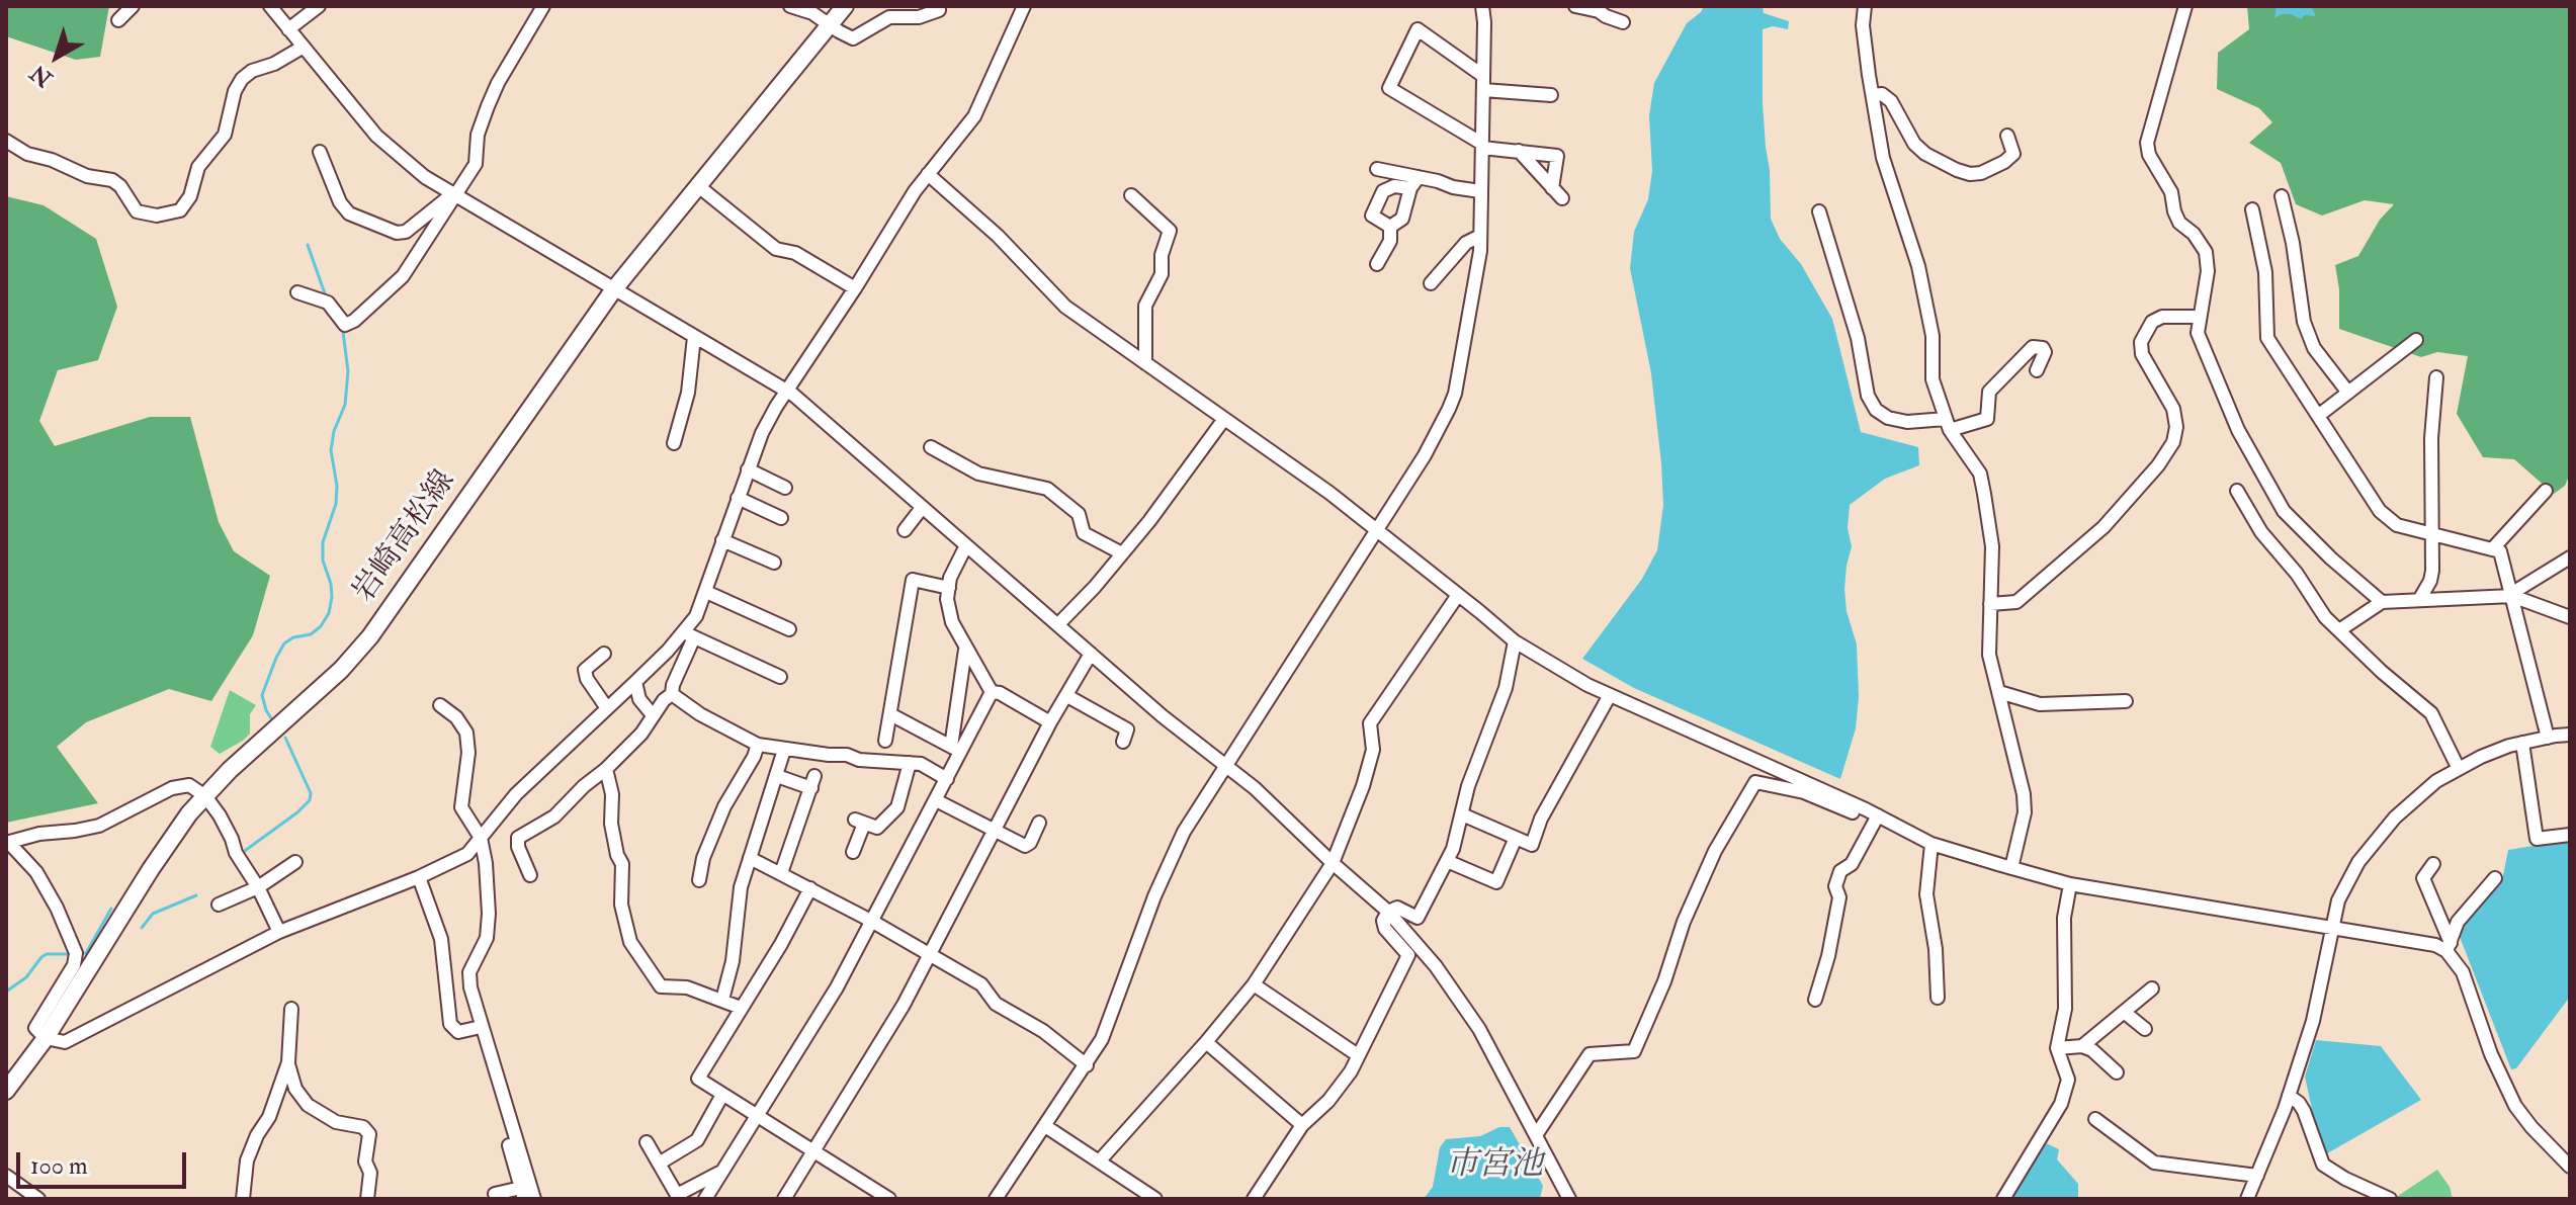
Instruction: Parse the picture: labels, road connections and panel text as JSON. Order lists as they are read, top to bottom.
{
  "streets": {
    "main road": ["岩崎高松線"]
  },
  "water": ["市宮池"],
  "scale_bar": "100 m",
  "north": "bottom left"
}
